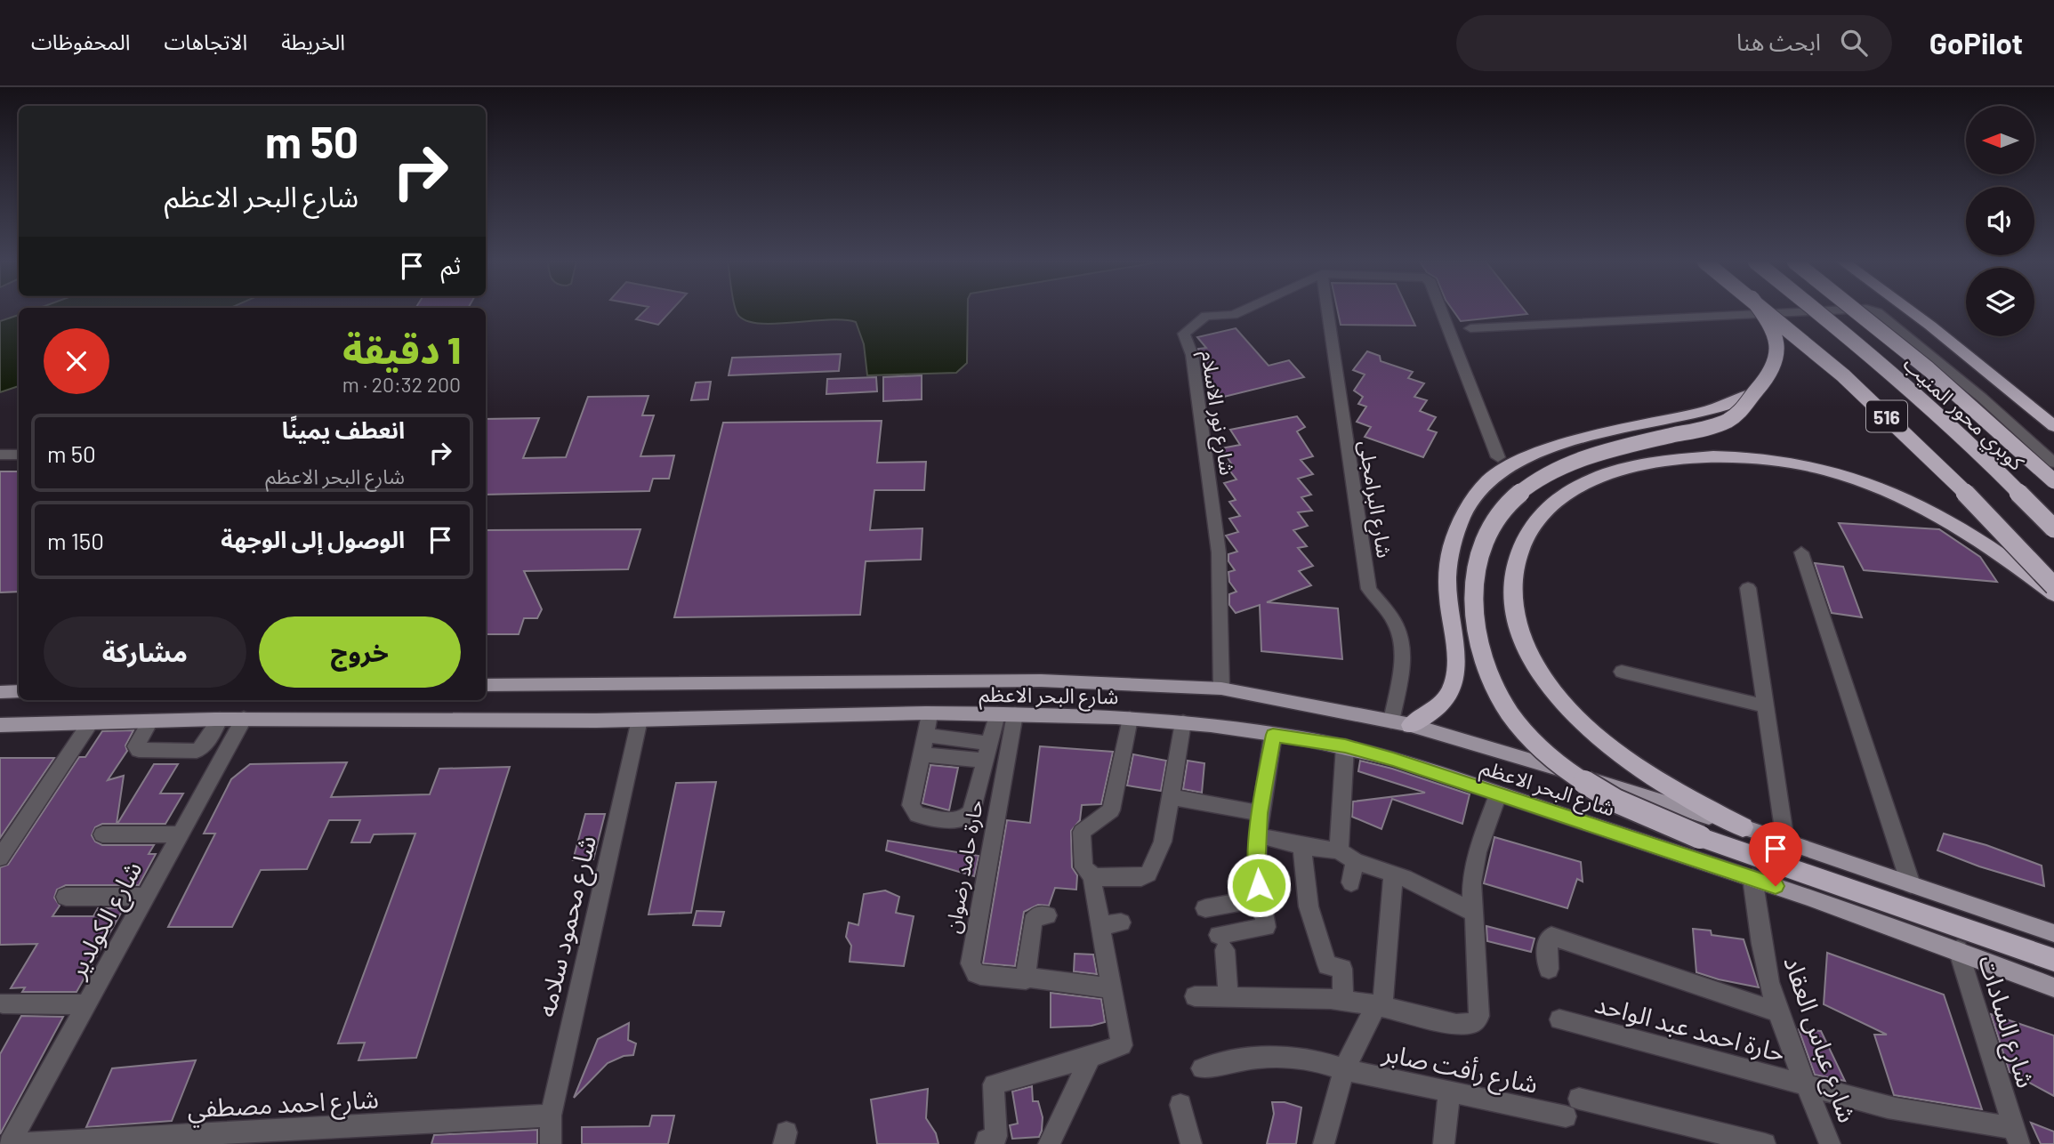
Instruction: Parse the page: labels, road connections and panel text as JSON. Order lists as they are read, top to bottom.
{
  "streets": {
    "highway": ["كوبري محور المنيب", "516"],
    "main road": ["شارع البحر الاعظم"],
    "street": [
      "شارع نور الاسلام",
      "شارع البرامجلى",
      "حارة حامد رضوان",
      "شارع الكولدير",
      "شارع محمود سلامه",
      "شارع السادات",
      "حارة احمد عبد الواحد",
      "شارع عباس العقاد",
      "شارع رأفت صابر",
      "شارع احمد مصطفي"
    ]
  },
  "crossings": [
    ["شارع نور الاسلام", "شارع البحر الاعظم"],
    ["شارع البرامجلى", "شارع البحر الاعظم"],
    ["شارع البحر الاعظم", "حارة حامد رضوان"],
    ["شارع البحر الاعظم", "شارع الكولدير"],
    ["شارع البحر الاعظم", "شارع محمود سلامه"],
    ["شارع البحر الاعظم", "شارع السادات"],
    ["شارع البحر الاعظم", "شارع عباس العقاد"],
    ["شارع محمود سلامه", "شارع احمد مصطفي"],
    ["شارع السادات", "حارة احمد عبد الواحد"],
    ["حارة احمد عبد الواحد", "شارع عباس العقاد"]
  ],
  "north": "left",
  "page": {
    "header": "GoPilot",
    "search": "ابحث هنا",
    "nav": ["الخريطة", "الاتجاهات", "المحفوظات"],
    "turn": ["50 m", "شارع البحر الاعظم"],
    "then": "ثم",
    "heading": ["1 دقيقة", "200 m · 20:32"],
    "list": [
      {
        "name": "انعطف يمينًا",
        "note": "شارع البحر الاعظم",
        "value": "50 m"
      },
      {
        "name": "الوصول إلى الوجهة",
        "value": "150 m"
      }
    ],
    "buttons": ["خروج", "مشاركة"]
  }
}
